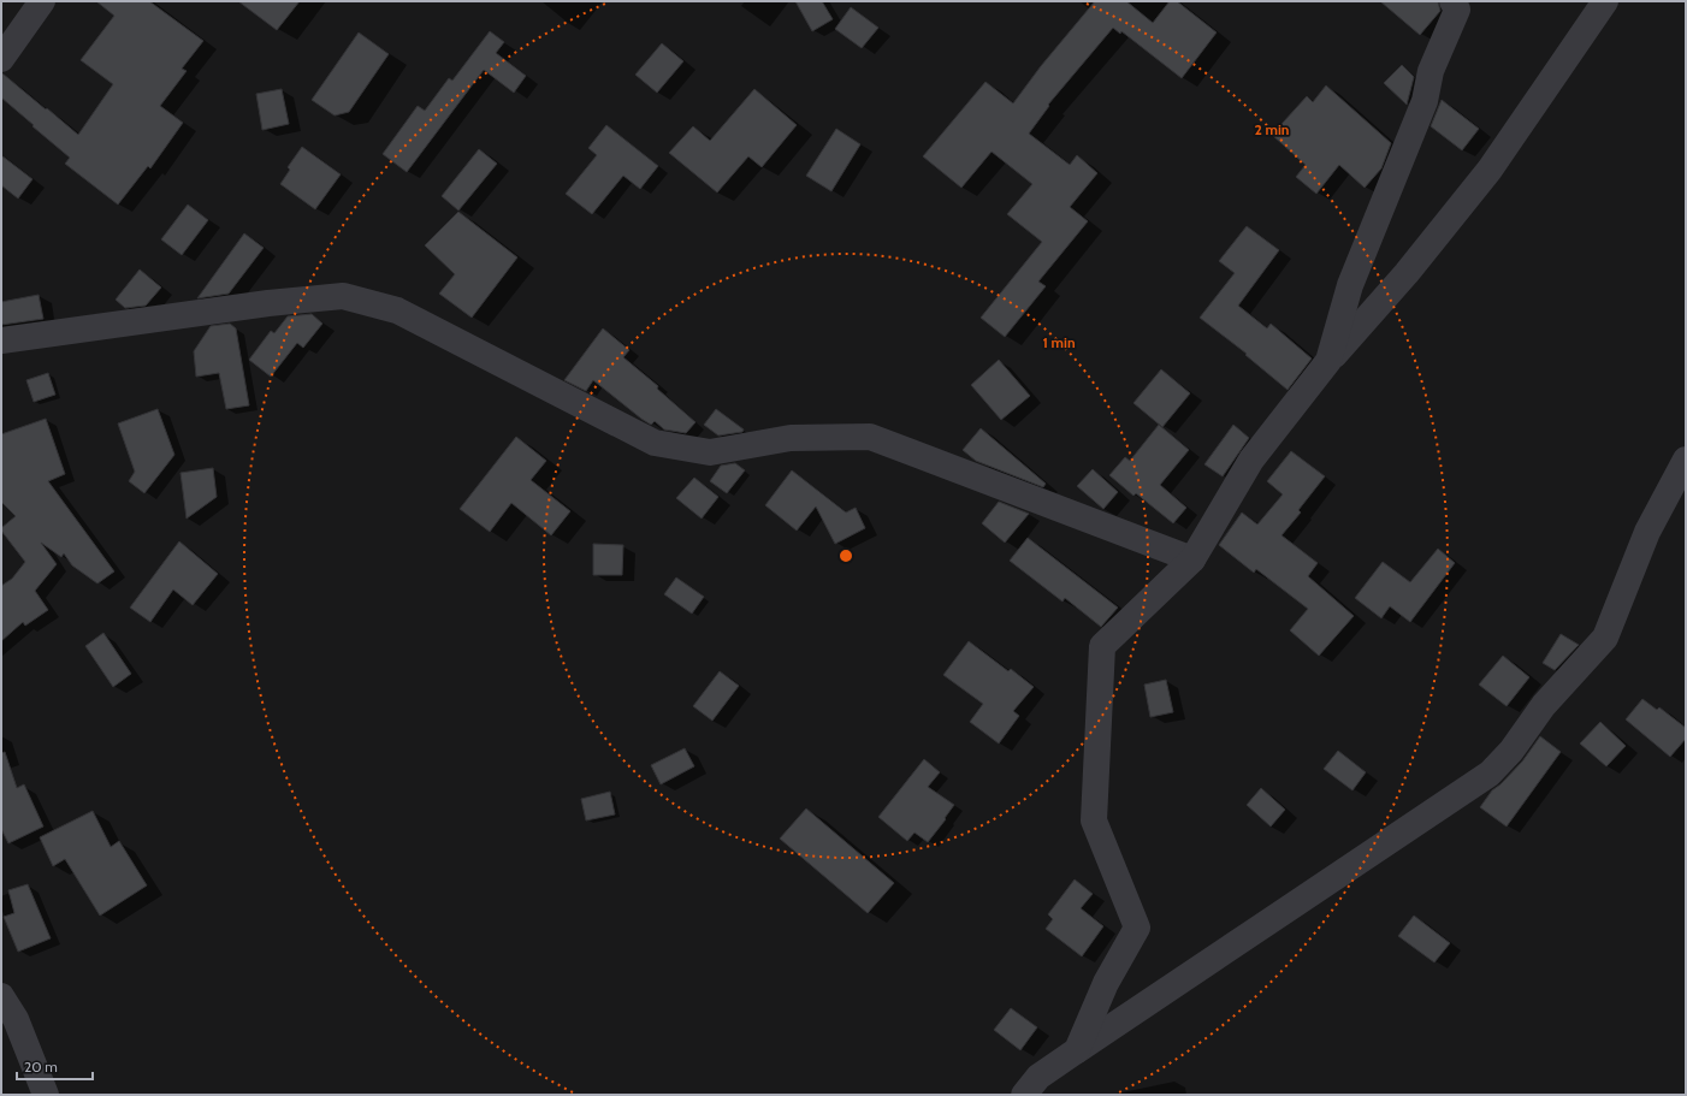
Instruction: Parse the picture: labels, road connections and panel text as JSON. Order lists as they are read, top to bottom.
{
  "scale_bar": "20 m",
  "rings": ["2 min", "1 min"]
}
